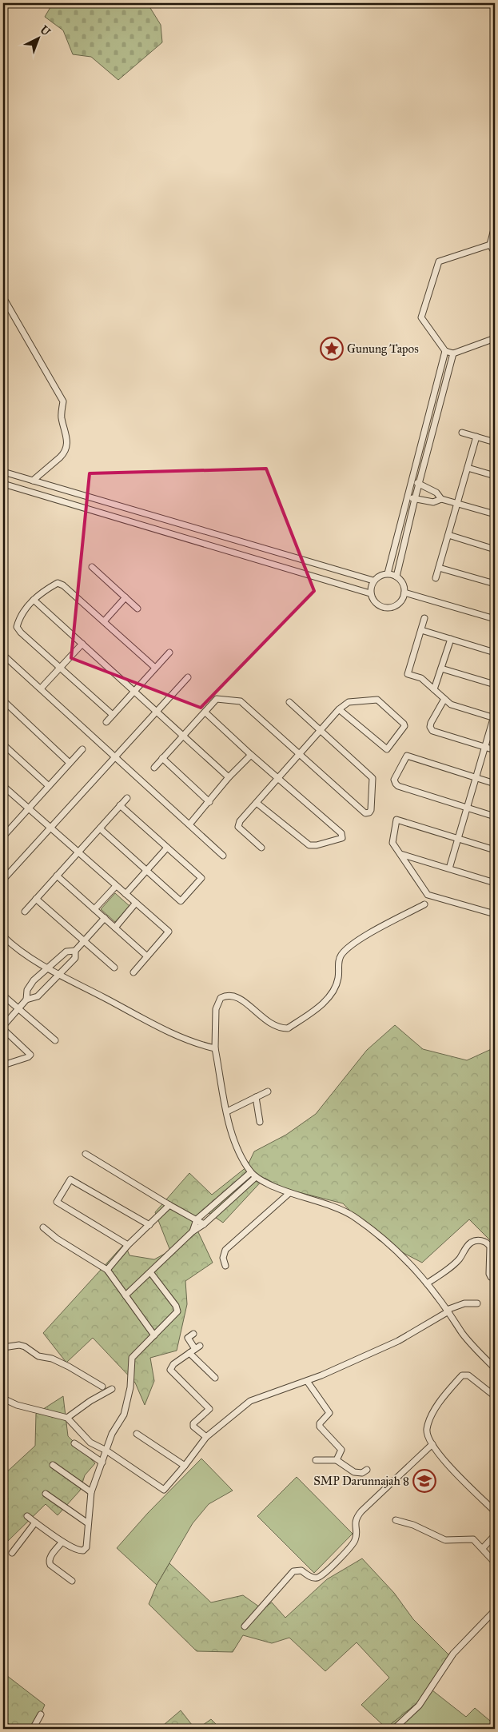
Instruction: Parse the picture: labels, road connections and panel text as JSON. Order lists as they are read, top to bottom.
{
  "places": {
    "place": ["Gunung Tapos"],
    "school or university": ["SMP Darunnajah 8"]
  },
  "north": "top right"
}
